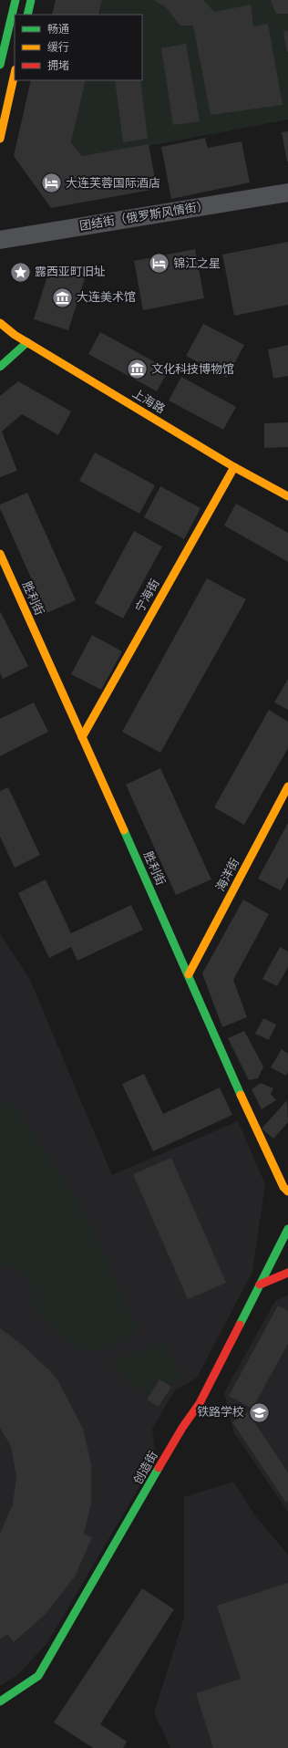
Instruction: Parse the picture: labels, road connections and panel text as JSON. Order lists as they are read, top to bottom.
{
  "streets": {
    "street": [
      "团结街（俄罗斯风情街）",
      "上海路",
      "宁海街",
      "胜利街",
      "海洋街",
      "创造街"
    ]
  },
  "crossings": [
    ["上海路", "宁海街"],
    ["宁海街", "胜利街"],
    ["胜利街", "海洋街"]
  ],
  "places": {
    "hotel": ["大连芙蓉国际酒店", "锦江之星"],
    "place": ["露西亚町旧址"],
    "museum": ["大连美术馆", "文化科技博物馆"],
    "school or university": ["铁路学校"]
  },
  "legend": ["畅通", "缓行", "拥堵"]
}
